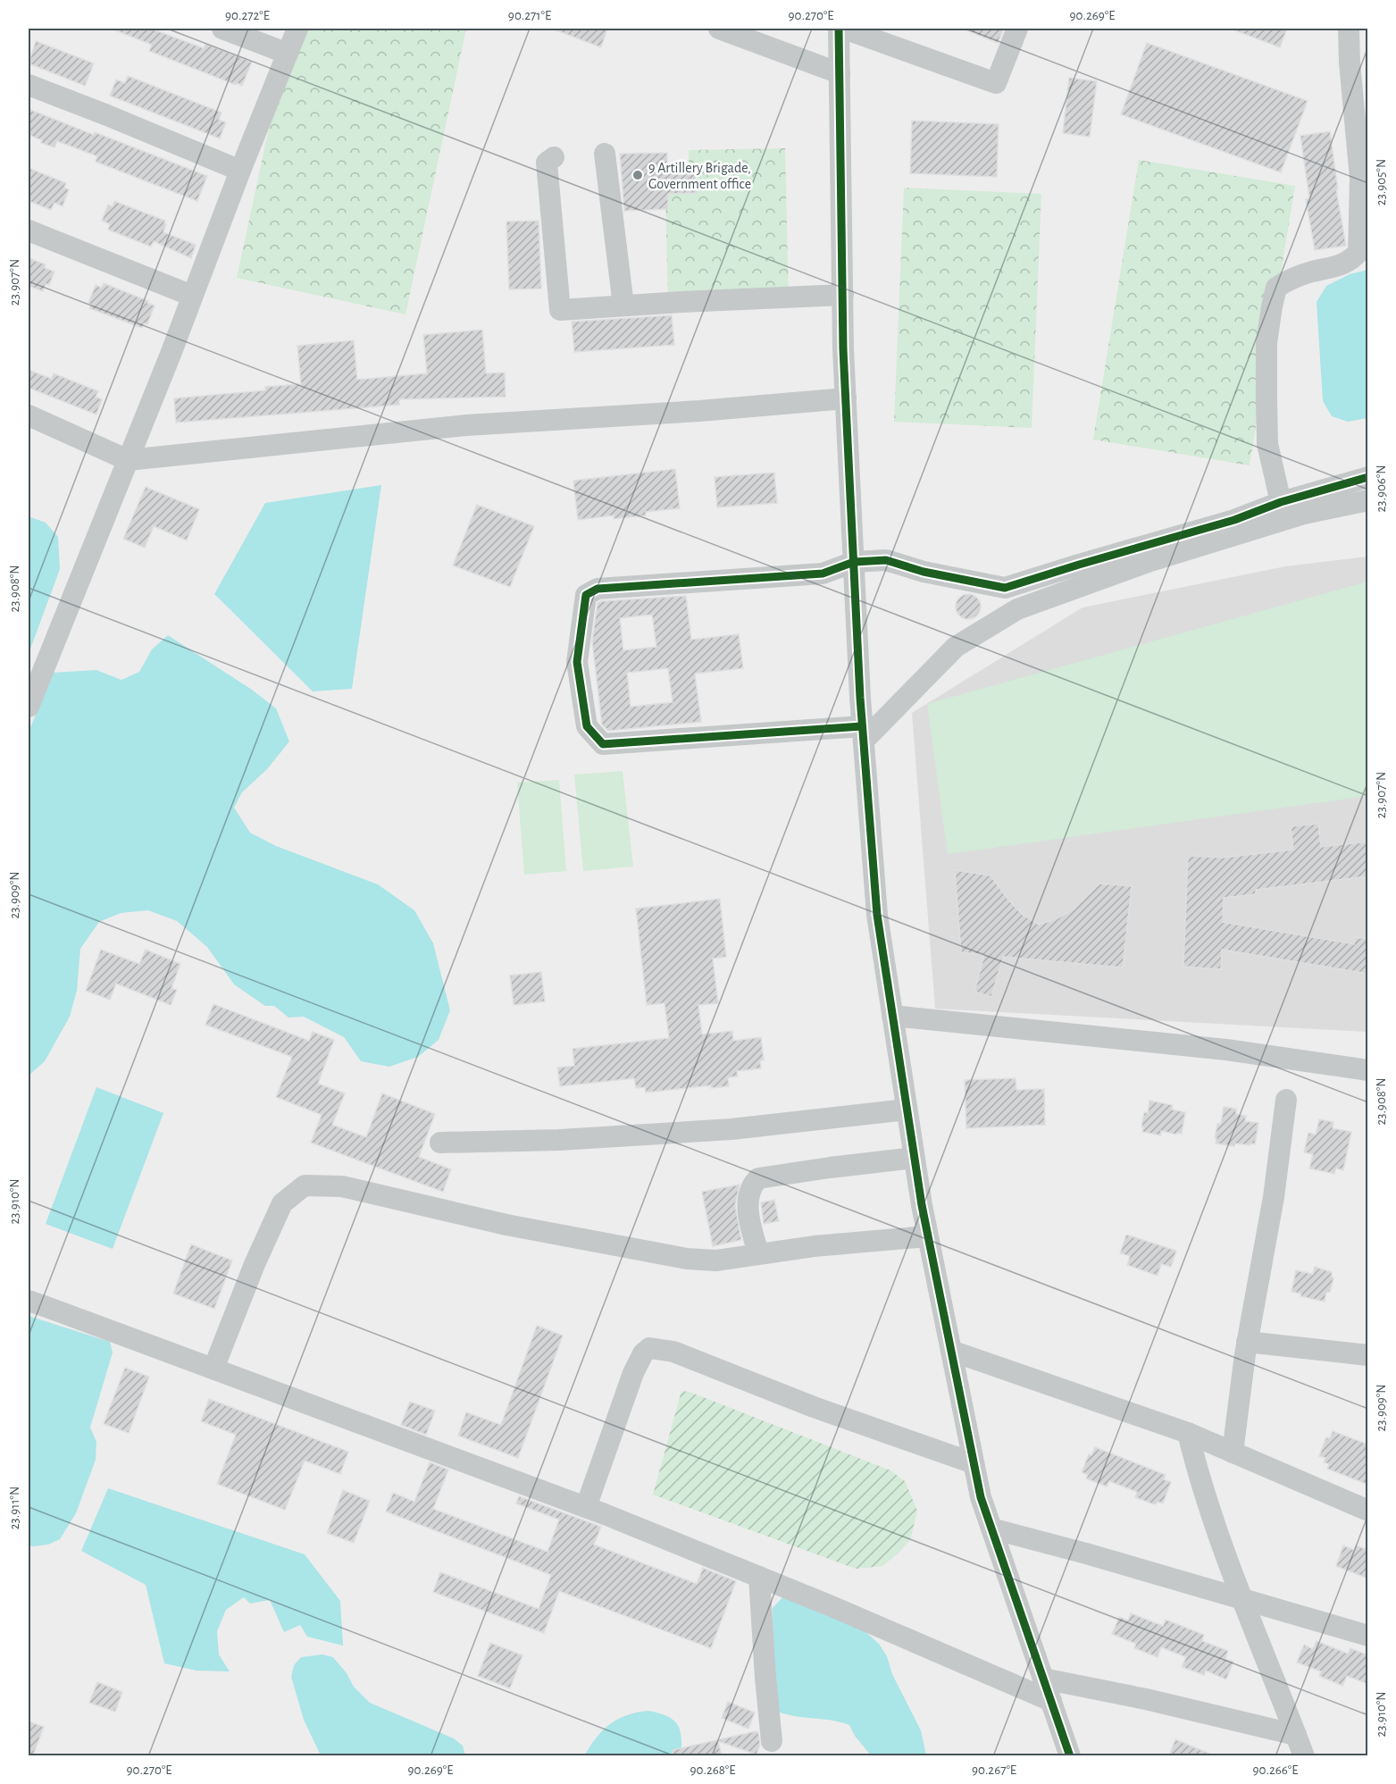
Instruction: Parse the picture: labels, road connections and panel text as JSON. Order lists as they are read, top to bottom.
{
  "places": ["9 Artillery Brigade, Government office"],
  "coordinates": [
    "90.272°E",
    "90.271°E",
    "90.270°E",
    "90.269°E",
    "23.905°N",
    "23.907°N",
    "23.906°N",
    "23.908°N",
    "23.909°N",
    "23.910°N",
    "23.911°N",
    "90.268°E",
    "90.267°E",
    "90.266°E"
  ]
}
